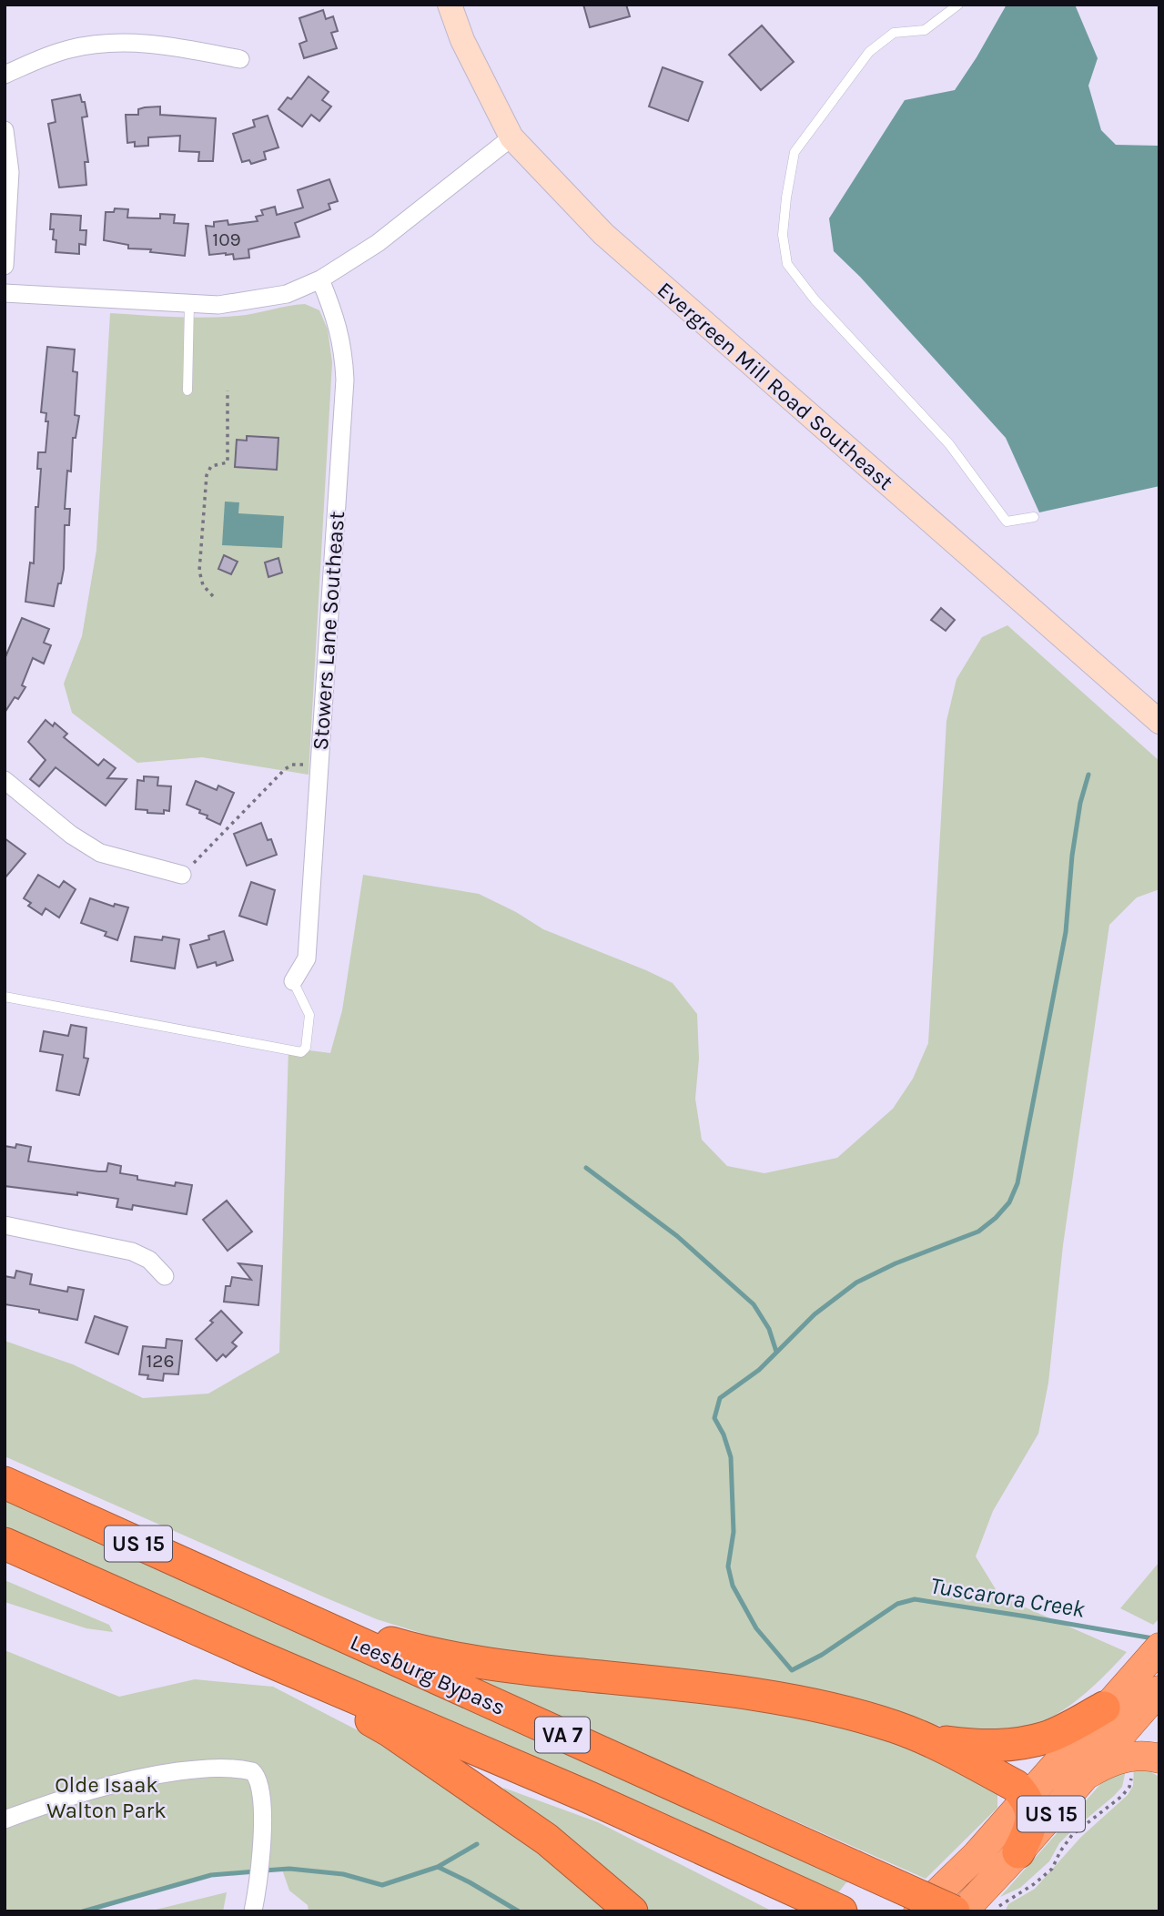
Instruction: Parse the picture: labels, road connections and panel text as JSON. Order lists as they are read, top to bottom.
{
  "streets": {
    "highway": ["US 15", "Leesburg Bypass", "VA 7"],
    "main road": ["Evergreen Mill Road Southeast"],
    "street": ["Stowers Lane Southeast"]
  },
  "water": ["Tuscarora Creek"],
  "parks": ["Olde Isaak Walton Park"],
  "house_numbers": ["109", "126"]
}
